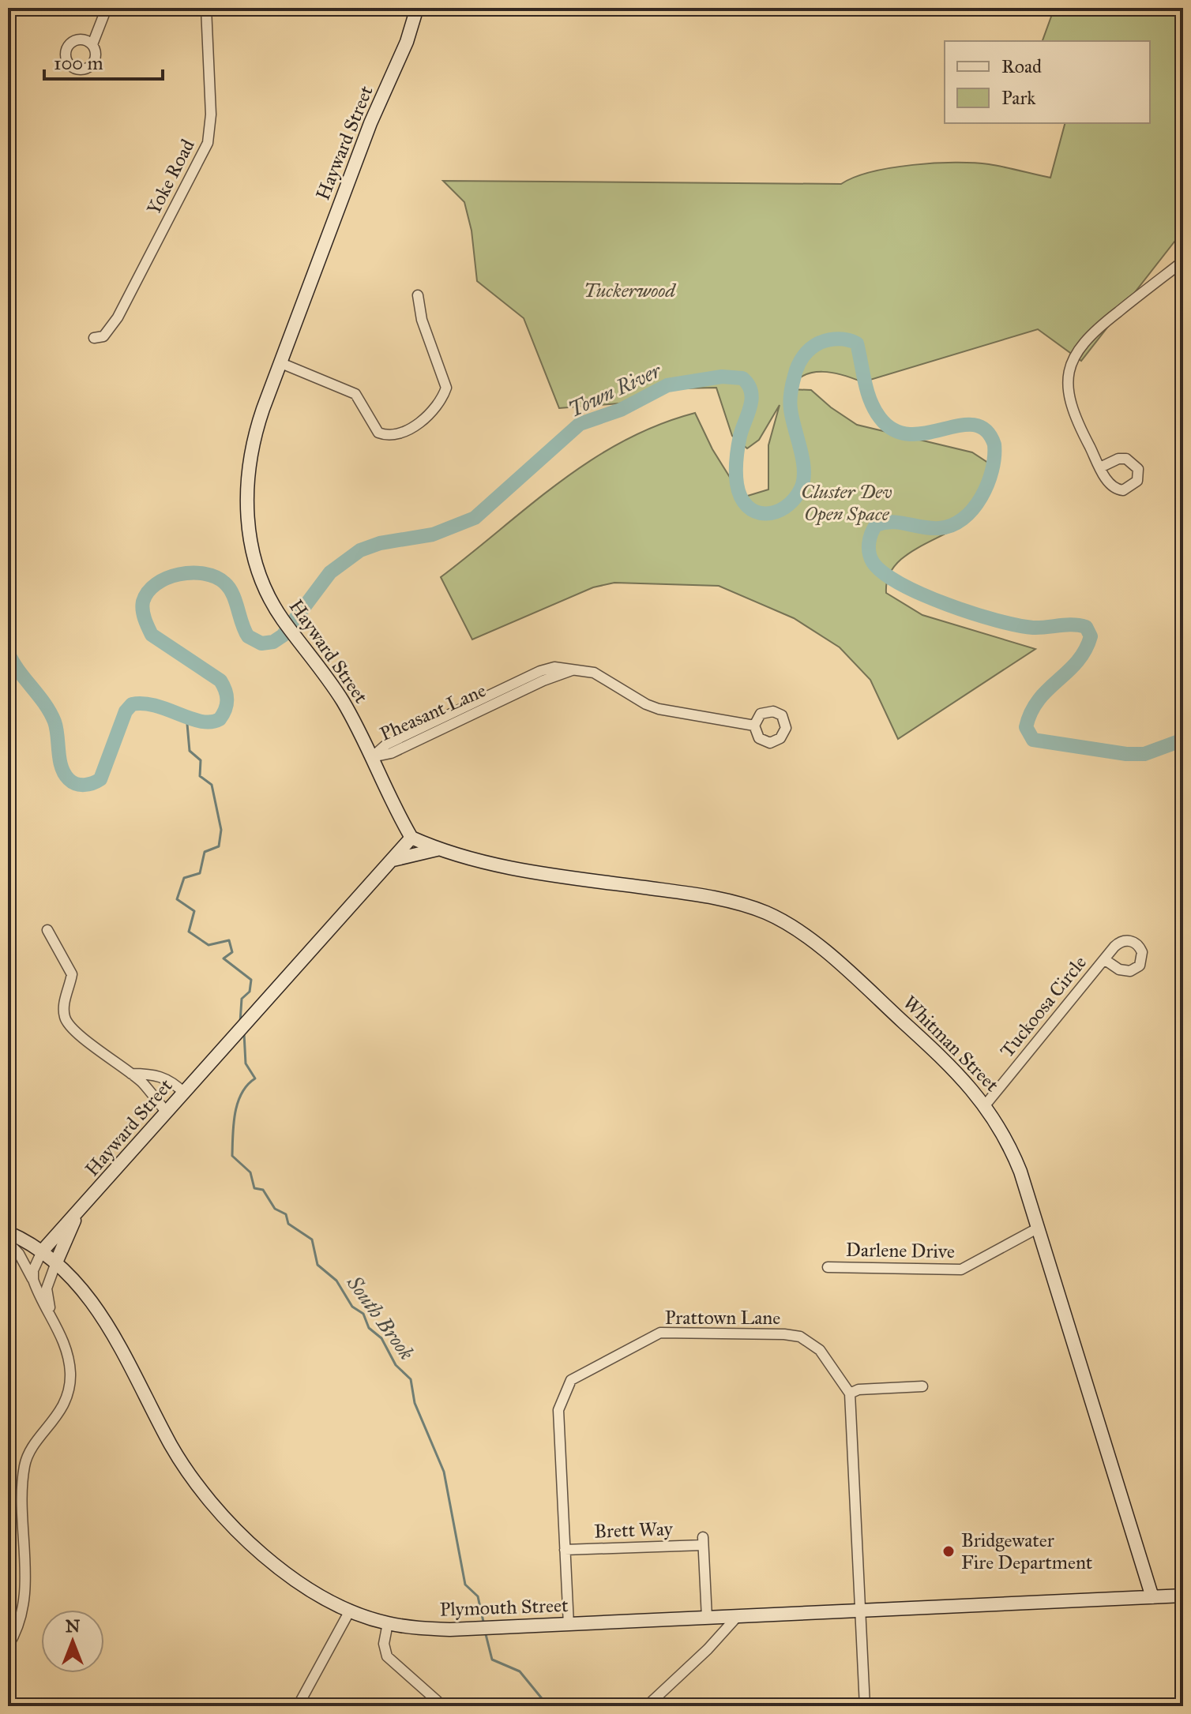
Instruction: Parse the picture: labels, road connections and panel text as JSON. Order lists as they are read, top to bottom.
{
  "streets": {
    "street": [
      "Hayward Street",
      "Yoke Road",
      "Pheasant Lane",
      "Tuckoosa Circle",
      "Whitman Street",
      "Darlene Drive",
      "Prattown Lane",
      "Brett Way",
      "Plymouth Street"
    ]
  },
  "crossings": [
    ["Hayward Street", "Pheasant Lane"],
    ["Hayward Street", "Whitman Street"],
    ["Hayward Street", "Plymouth Street"],
    ["Tuckoosa Circle", "Whitman Street"],
    ["Whitman Street", "Darlene Drive"],
    ["Whitman Street", "Plymouth Street"],
    ["Prattown Lane", "Brett Way"],
    ["Prattown Lane", "Plymouth Street"],
    ["Brett Way", "Plymouth Street"]
  ],
  "water": ["Town River", "South Brook"],
  "parks": ["Tuckerwood", "Cluster Dev Open Space"],
  "places": ["Bridgewater Fire Department"],
  "legend": ["Road", "Park"],
  "scale_bar": "100 m",
  "north": "top"
}
